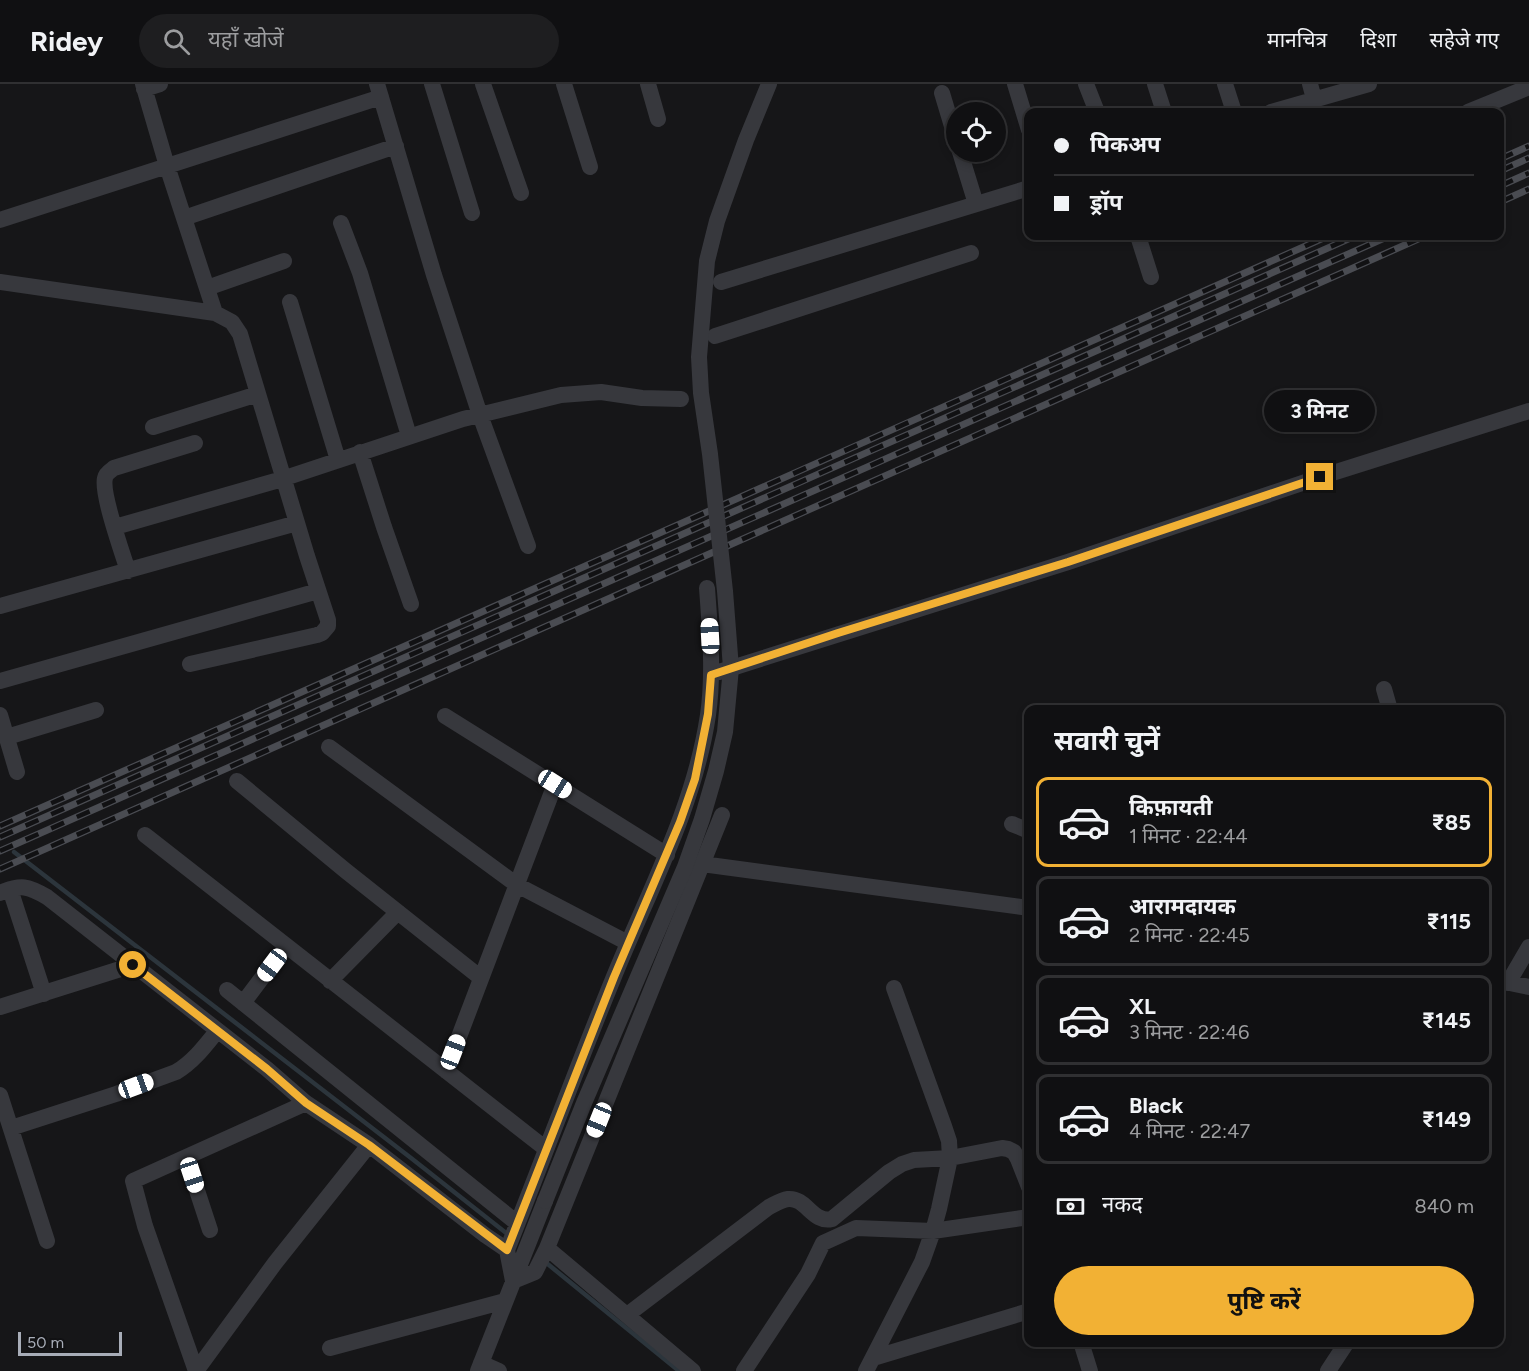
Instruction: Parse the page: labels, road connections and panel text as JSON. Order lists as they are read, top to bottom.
{
  "scale_bar": "50 m",
  "page": {
    "header": "Ridey",
    "search": "यहाँ खोजें",
    "nav": ["मानचित्र", "दिशा", "सहेजे गए"],
    "banner": ["पिकअप", "ड्रॉप"],
    "bubble": "3 मिनट",
    "heading": "सवारी चुनें",
    "list": [
      {
        "name": "किफ़ायती",
        "note": "1 मिनट · 22:44",
        "value": "₹85"
      },
      {
        "name": "आरामदायक",
        "note": "2 मिनट · 22:45",
        "value": "₹115"
      },
      {
        "name": "XL",
        "note": "3 मिनट · 22:46",
        "value": "₹145"
      },
      {
        "name": "Black",
        "note": "4 मिनट · 22:47",
        "value": "₹149"
      }
    ],
    "pay": ["नकद", "840 m"],
    "buttons": "पुष्टि करें",
    "scale": "50 m"
  }
}
